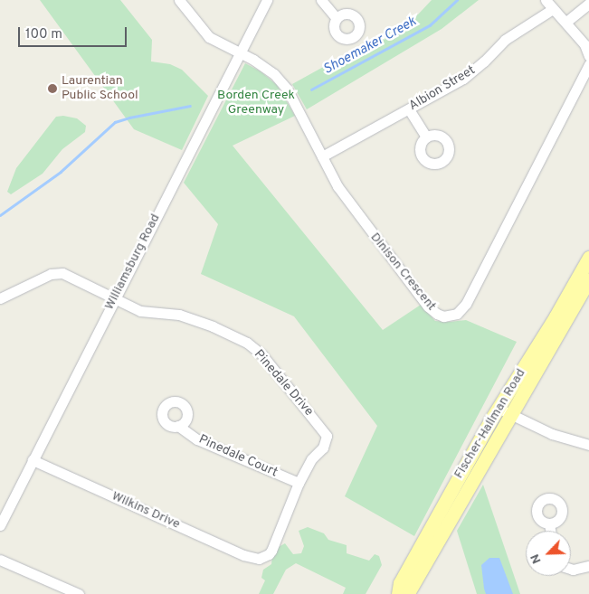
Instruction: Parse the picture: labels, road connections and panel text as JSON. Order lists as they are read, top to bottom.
{
  "streets": {
    "main road": ["Fischer-Hallman Road"],
    "street": [
      "Albion Street",
      "Williamsburg Road",
      "Dinison Crescent",
      "Pinedale Drive",
      "Pinedale Court",
      "Wilkins Drive"
    ]
  },
  "crossings": [
    ["Albion Street", "Dinison Crescent"],
    ["Williamsburg Road", "Dinison Crescent"],
    ["Williamsburg Road", "Pinedale Drive"],
    ["Williamsburg Road", "Wilkins Drive"],
    ["Pinedale Drive", "Pinedale Court"],
    ["Pinedale Drive", "Wilkins Drive"]
  ],
  "water": ["Shoemaker Creek"],
  "parks": ["Borden Creek Greenway"],
  "places": ["Laurentian Public School"],
  "scale_bar": "100 m",
  "north": "bottom left"
}
